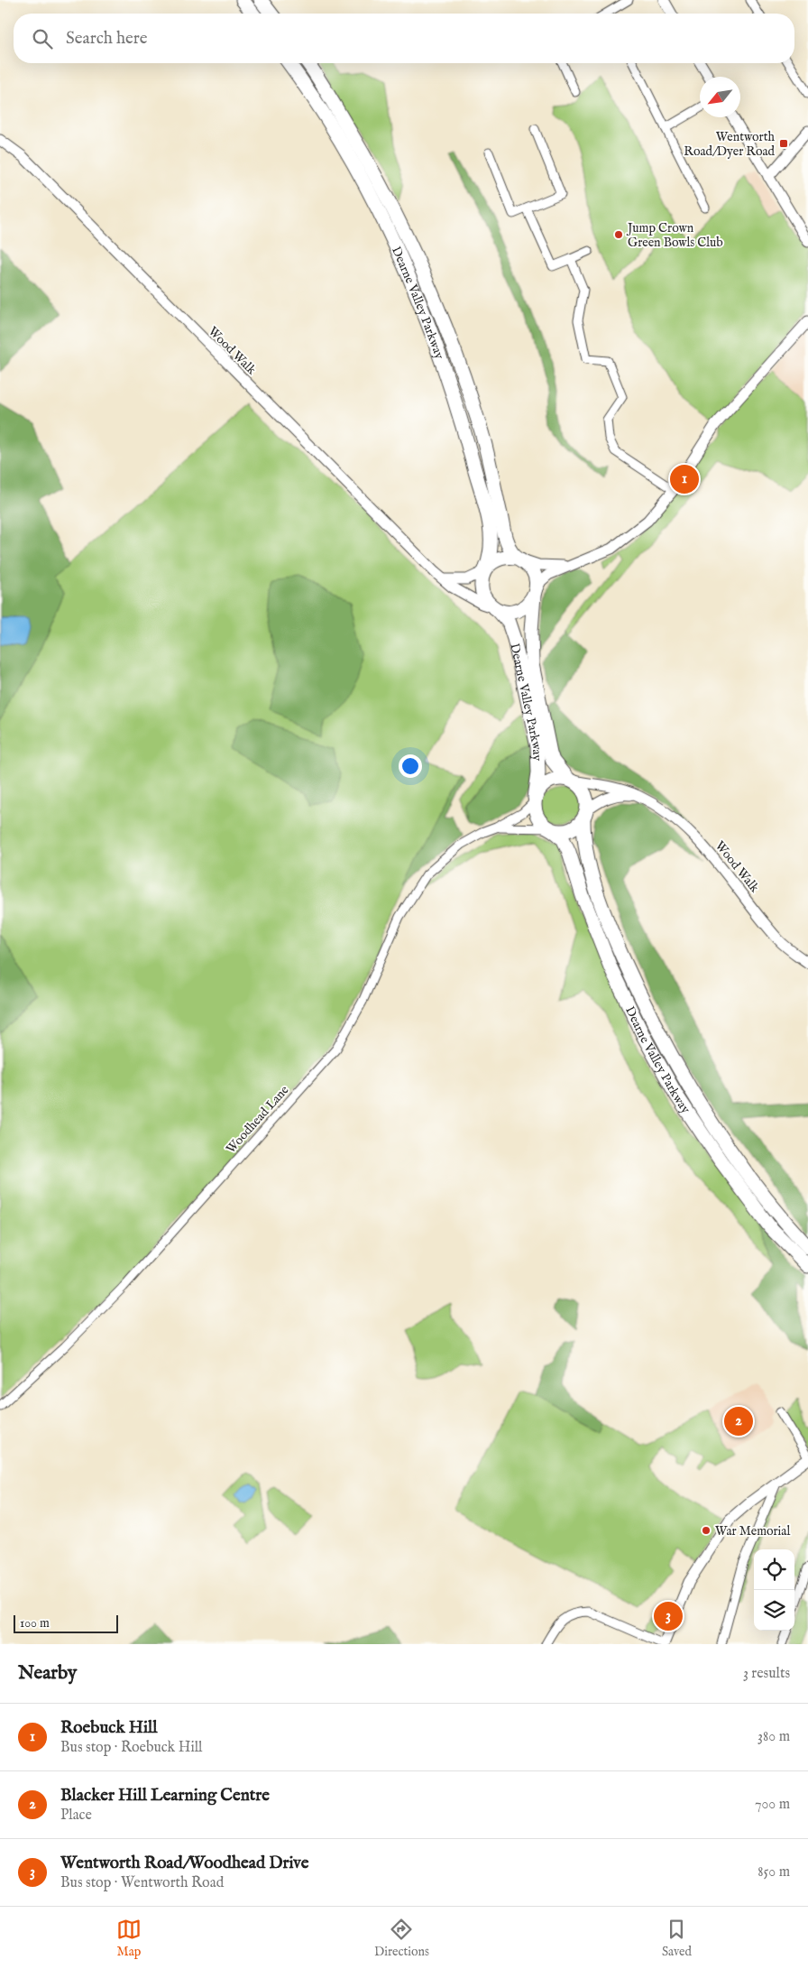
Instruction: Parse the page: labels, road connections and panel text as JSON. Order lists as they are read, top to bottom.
{
  "streets": {
    "highway": ["Dearne Valley Parkway"],
    "main road": ["Wood Walk"],
    "street": ["Woodhead Lane"]
  },
  "crossings": [
    ["Dearne Valley Parkway", "Wood Walk"],
    ["Dearne Valley Parkway", "Woodhead Lane"],
    ["Wood Walk", "Woodhead Lane"]
  ],
  "places": {
    "transit": ["Wentworth Road/Dyer Road"],
    "other": ["Jump Crown Green Bowls Club", "War Memorial"]
  },
  "scale_bar": "100 m",
  "north": "bottom left",
  "page": {
    "search": "Search here",
    "pins": ["1", "2", "3"],
    "scale": "100 m",
    "heading": ["Nearby", "3 results"],
    "list": [
      {
        "mark": "1",
        "name": "Roebuck Hill",
        "note": "Bus stop · Roebuck Hill",
        "value": "380 m"
      },
      {
        "mark": "2",
        "name": "Blacker Hill Learning Centre",
        "note": "Place",
        "value": "700 m"
      },
      {
        "mark": "3",
        "name": "Wentworth Road/Woodhead Drive",
        "note": "Bus stop · Wentworth Road",
        "value": "850 m"
      }
    ],
    "nav": ["Map", "Directions", "Saved"]
  }
}
